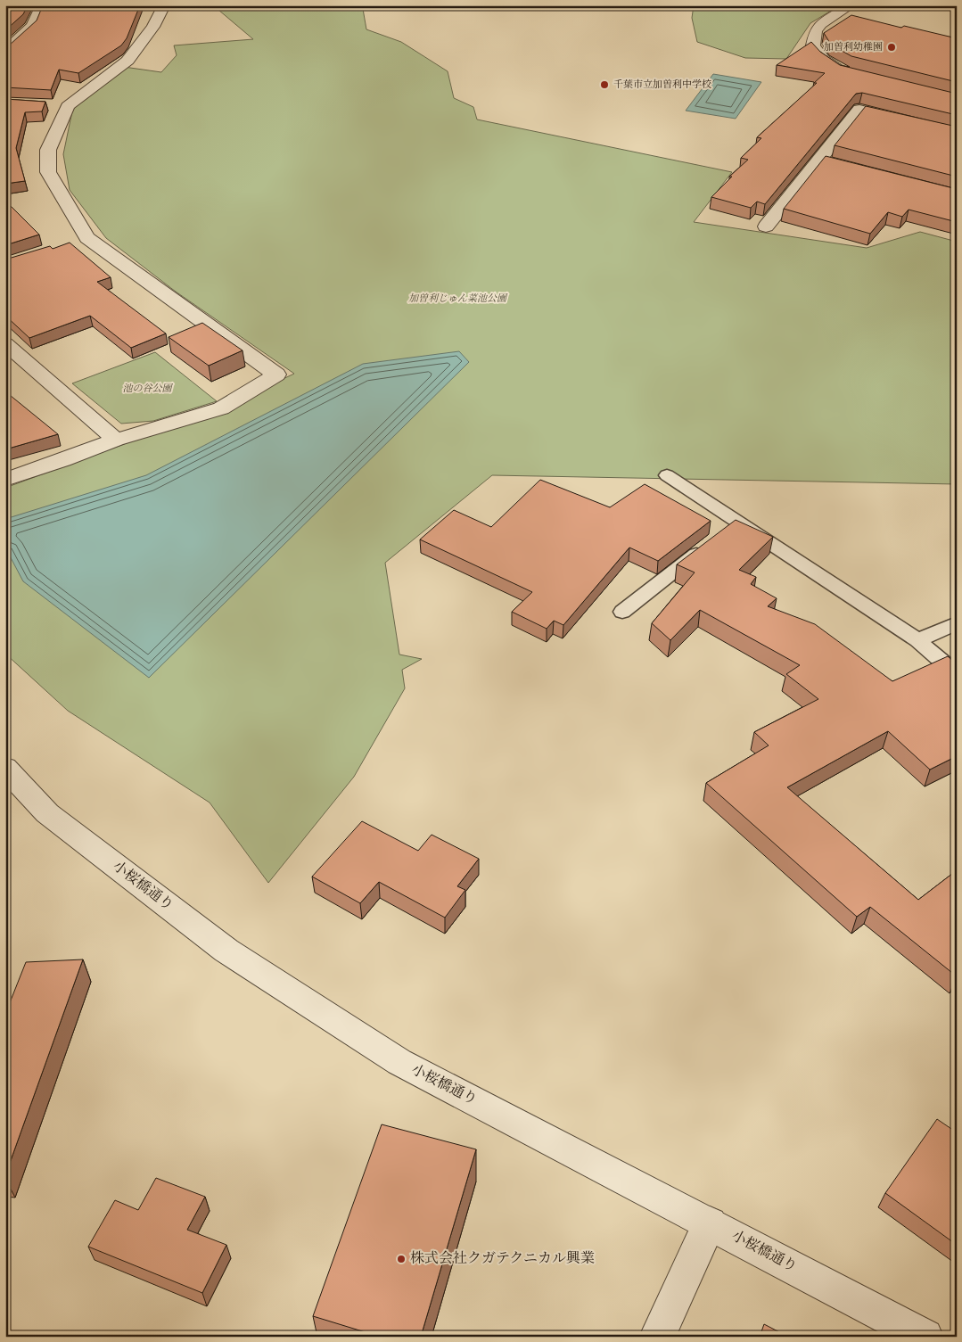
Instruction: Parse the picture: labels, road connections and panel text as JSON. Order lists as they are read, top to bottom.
{
  "streets": {
    "street": ["小桜橋通り"]
  },
  "parks": ["加曽利じゅん菜池公園", "池の谷公園"],
  "places": ["加曽利幼稚園", "千葉市立加曽利中学校", "株式会社クガテクニカル興業"]
}
